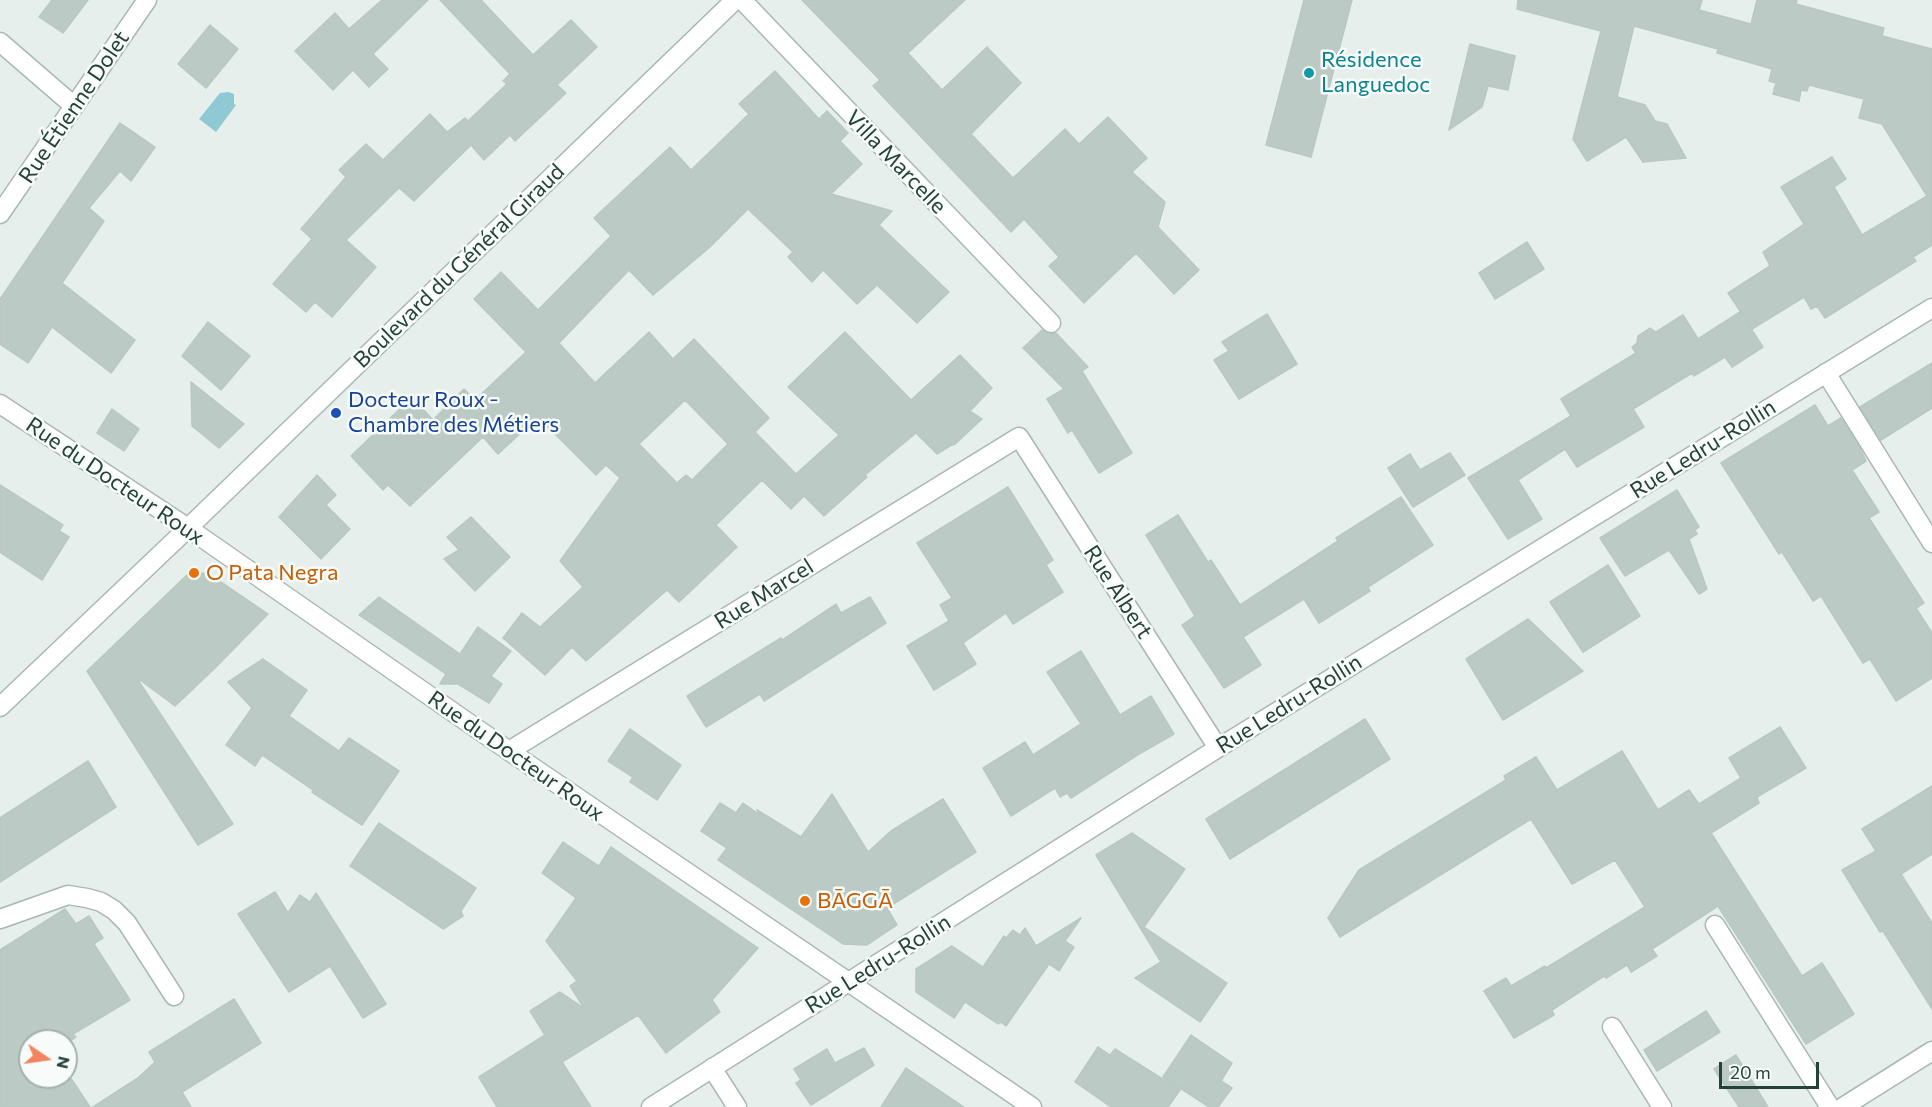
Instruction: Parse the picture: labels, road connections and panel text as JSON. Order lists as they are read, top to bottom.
{
  "streets": {
    "street": [
      "Rue Étienne Dolet",
      "Villa Marcelle",
      "Boulevard du Général Giraud",
      "Rue Ledru-Rollin",
      "Rue du Docteur Roux",
      "Rue Albert",
      "Rue Marcel"
    ]
  },
  "crossings": [
    ["Boulevard du Général Giraud", "Rue du Docteur Roux"],
    ["Rue Ledru-Rollin", "Rue du Docteur Roux"],
    ["Rue Ledru-Rollin", "Rue Albert"],
    ["Rue du Docteur Roux", "Rue Marcel"],
    ["Rue Albert", "Rue Marcel"]
  ],
  "places": [
    "Résidence Languedoc",
    "Docteur Roux - Chambre des Métiers",
    "O Pata Negra",
    "BĀGGĀ"
  ],
  "scale_bar": "20 m",
  "north": "right"
}
